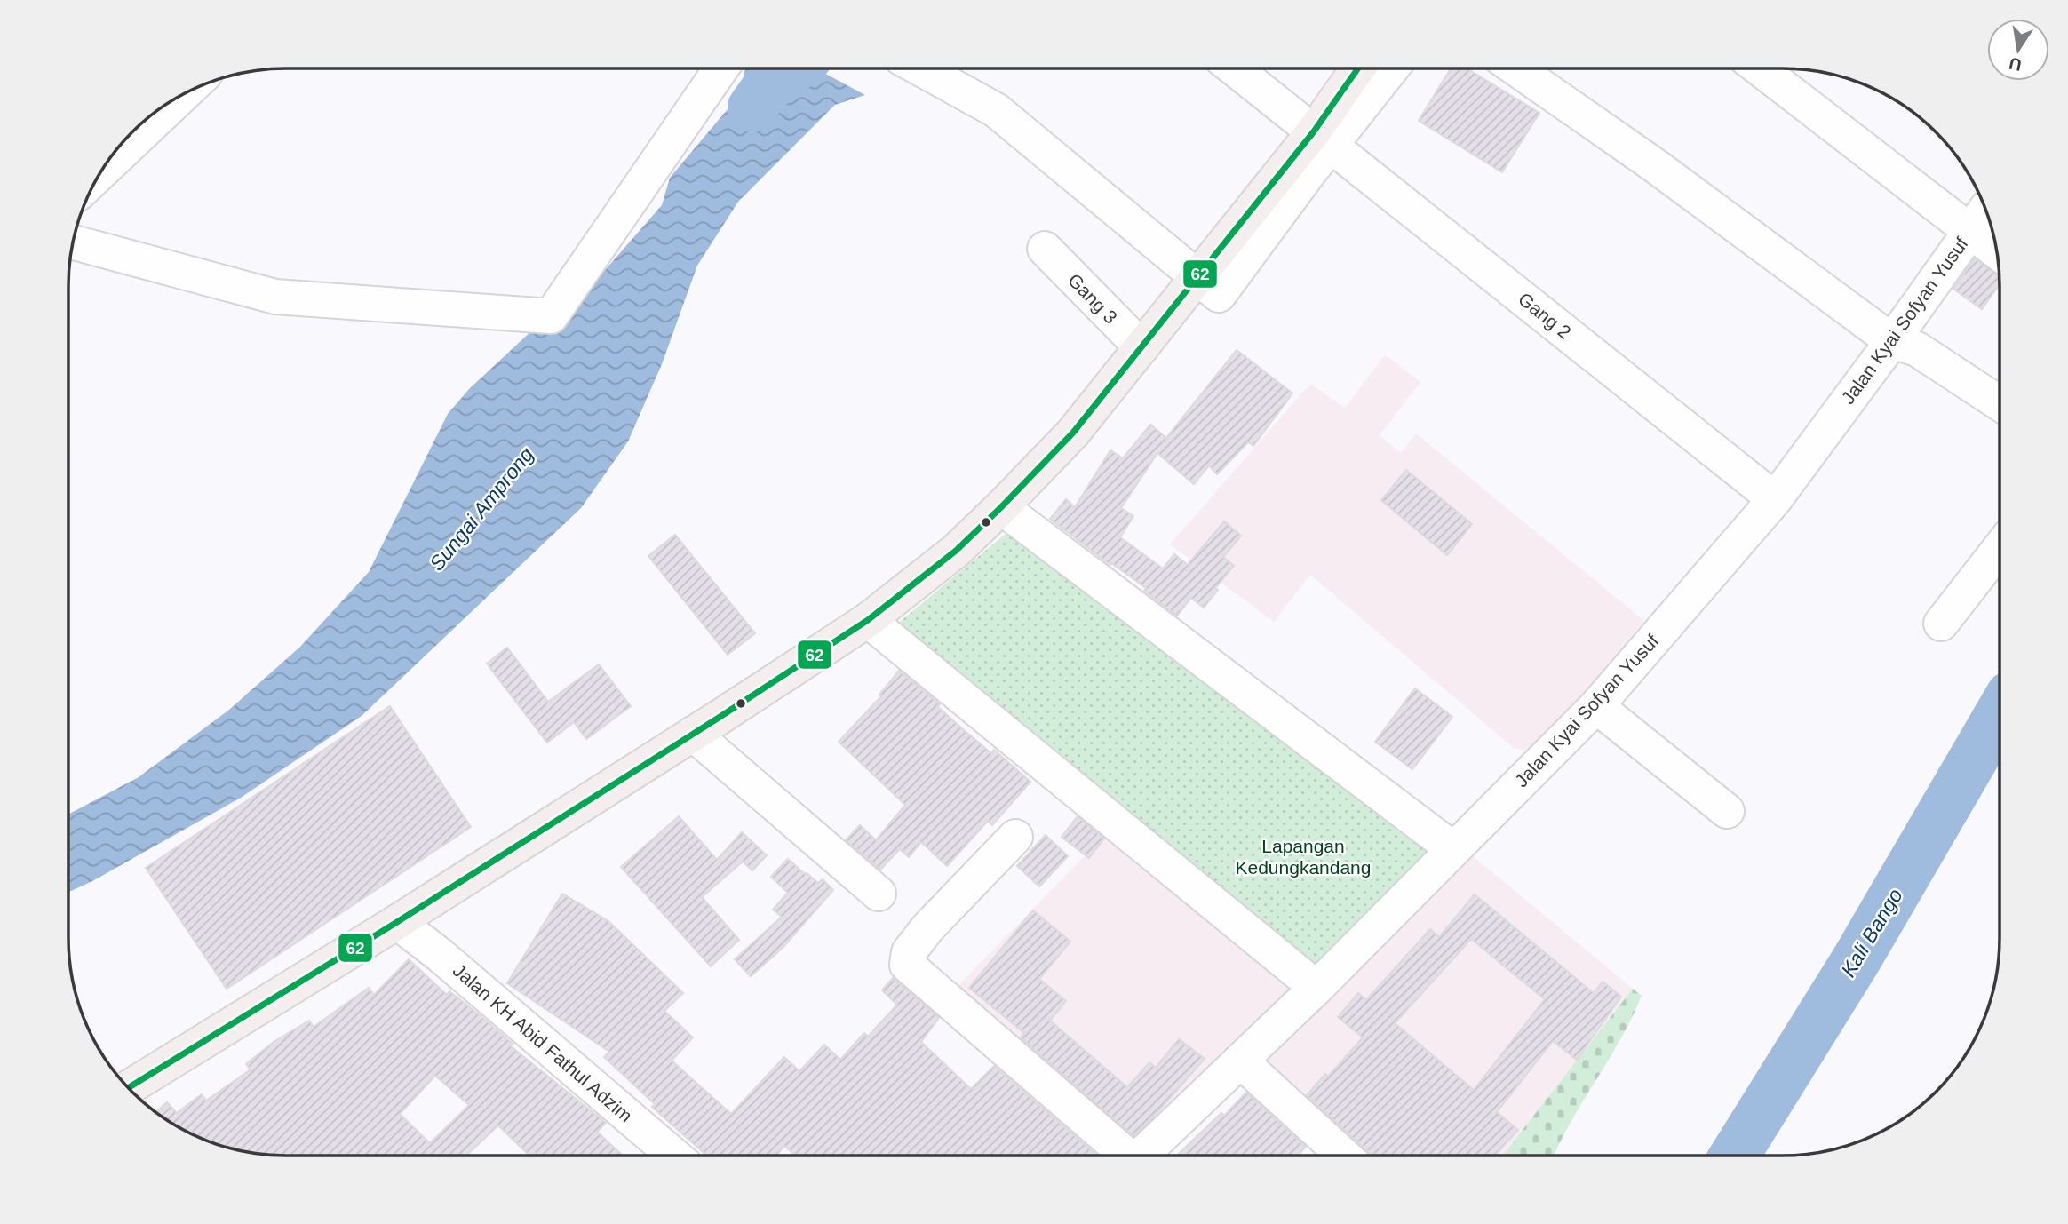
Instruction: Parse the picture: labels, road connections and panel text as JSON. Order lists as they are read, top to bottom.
{
  "streets": {
    "street": [
      "Gang 3",
      "Gang 2",
      "Jalan Kyai Sofyan Yusuf",
      "Jalan KH Abid Fathul Adzim"
    ]
  },
  "crossings": [
    ["Gang 2", "Jalan Kyai Sofyan Yusuf"]
  ],
  "water": ["Sungai Amprong", "Kali Bango"],
  "parks": ["Lapangan Kedungkandang"],
  "lines": ["transit line 62"],
  "north": "bottom"
}
